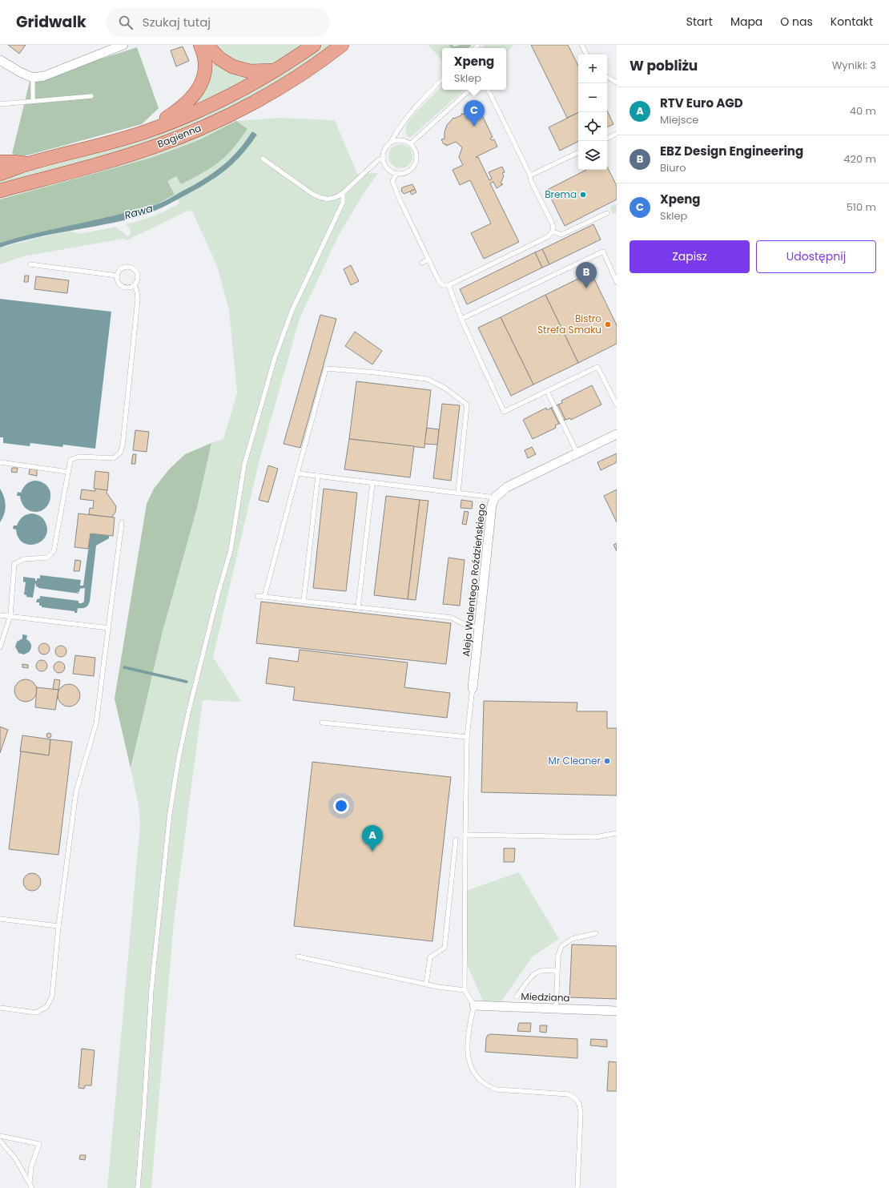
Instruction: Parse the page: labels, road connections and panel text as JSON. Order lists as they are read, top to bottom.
{
  "streets": {
    "main road": ["Bagienna"],
    "street": ["Aleja Walentego Roździeńskiego", "Miedziana"]
  },
  "water": ["Rawa"],
  "places": ["Brema", "Bistro Strefa Smaku", "Mr Cleaner"],
  "page": {
    "header": "Gridwalk",
    "search": "Szukaj tutaj",
    "nav": [
      "Start",
      "Mapa",
      "O nas",
      "Kontakt"
    ],
    "heading": ["W pobliżu", "Wyniki: 3"],
    "popup": ["Xpeng", "Sklep"],
    "map_buttons": ["+", "−"],
    "list": [
      {
        "mark": "A",
        "name": "RTV Euro AGD",
        "note": "Miejsce",
        "value": "40 m"
      },
      {
        "mark": "B",
        "name": "EBZ Design Engineering",
        "note": "Biuro",
        "value": "420 m"
      },
      {
        "mark": "C",
        "name": "Xpeng",
        "note": "Sklep",
        "value": "510 m"
      }
    ],
    "pins": ["C", "B", "A"],
    "buttons": ["Zapisz", "Udostępnij"]
  }
}
